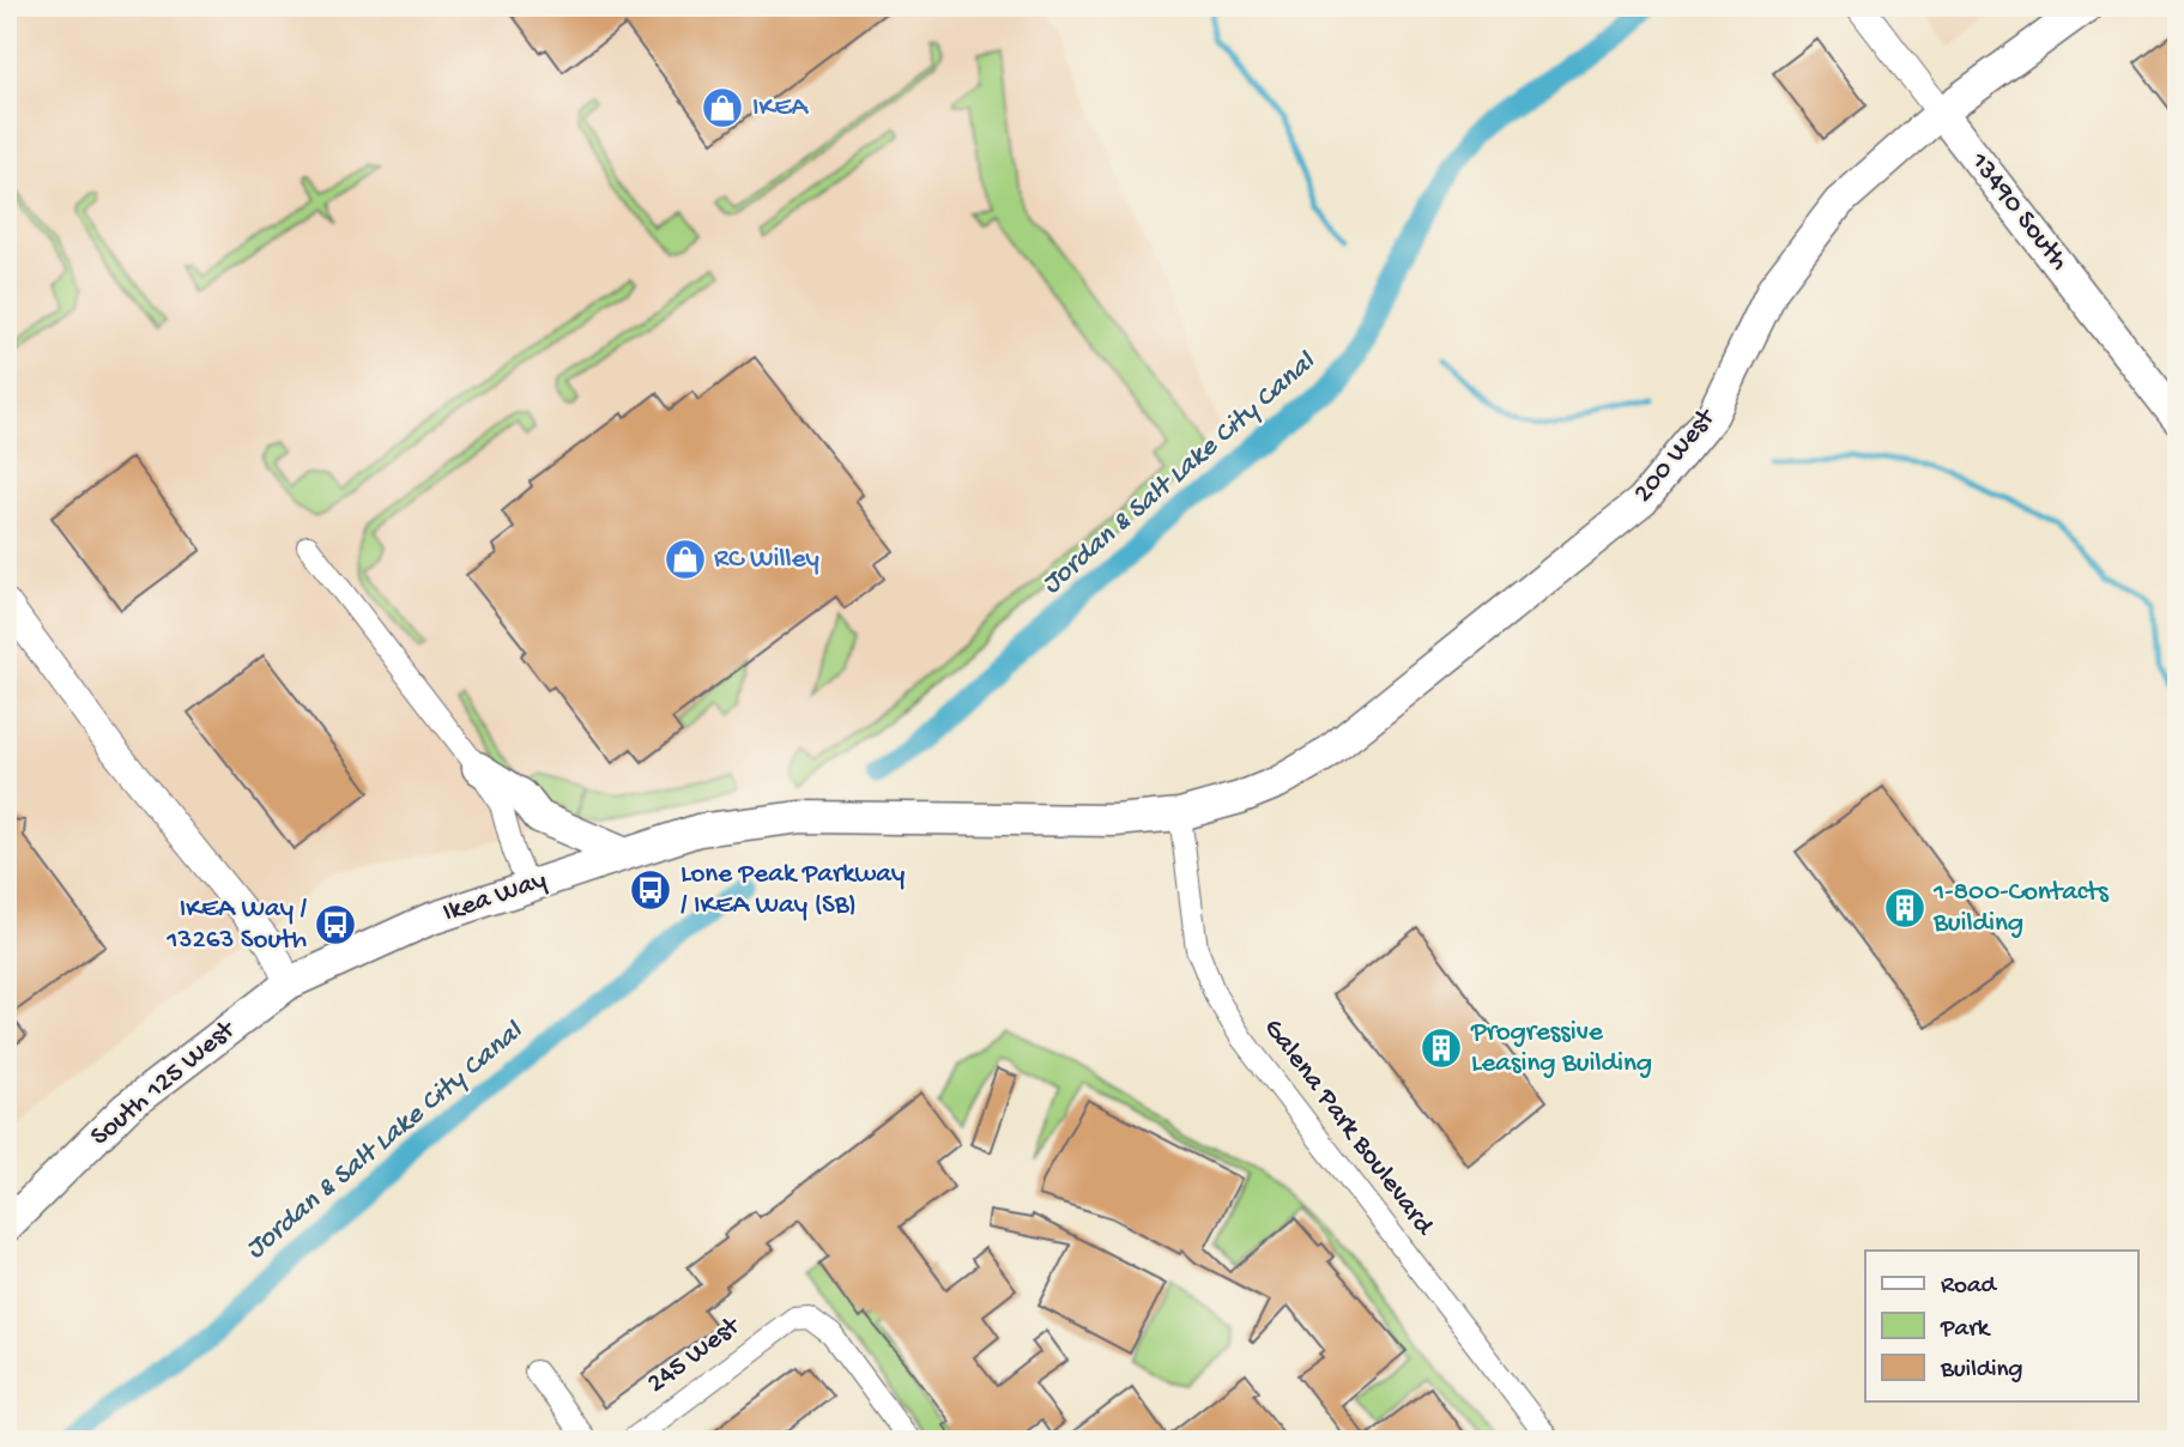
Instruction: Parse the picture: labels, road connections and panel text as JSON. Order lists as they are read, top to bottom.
{
  "streets": {
    "main road": [
      "13490 South",
      "200 West",
      "Ikea Way",
      "South 125 West"
    ],
    "street": ["Galena Park Boulevard", "245 West"]
  },
  "crossings": [
    ["13490 South", "200 West"],
    ["200 West", "Ikea Way"],
    ["200 West", "Galena Park Boulevard"],
    ["Ikea Way", "South 125 West"],
    ["Ikea Way", "Galena Park Boulevard"]
  ],
  "water": ["Jordan & Salt Lake City Canal"],
  "places": {
    "shop": ["IKEA", "RC Willey"],
    "bus stop": ["Lone Peak Parkway / IKEA Way (SB)", "IKEA Way / 13263 South"],
    "building": ["1-800-Contacts Building", "Progressive Leasing Building"]
  },
  "legend": ["Road", "Park", "Building"]
}
